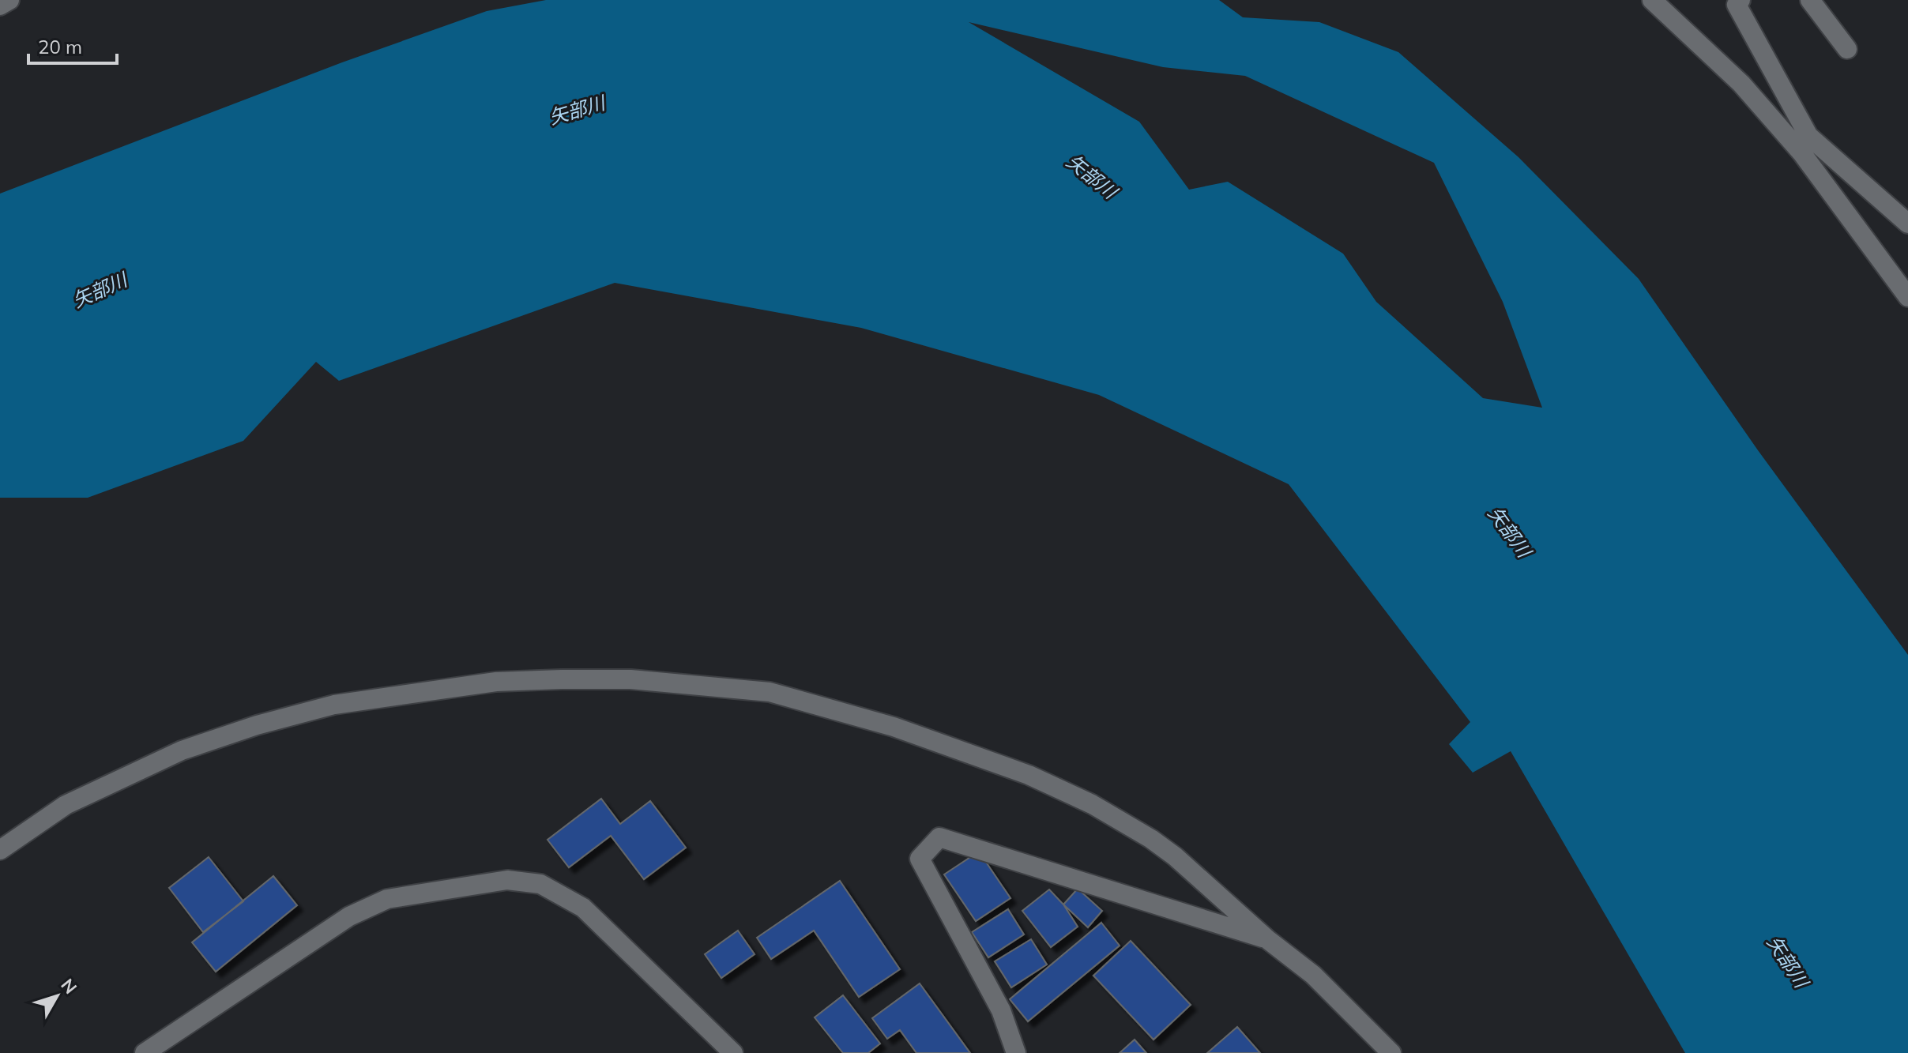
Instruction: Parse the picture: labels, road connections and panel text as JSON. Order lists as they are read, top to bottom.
{
  "water": ["矢部川"],
  "scale_bar": "20 m",
  "north": "top right"
}
